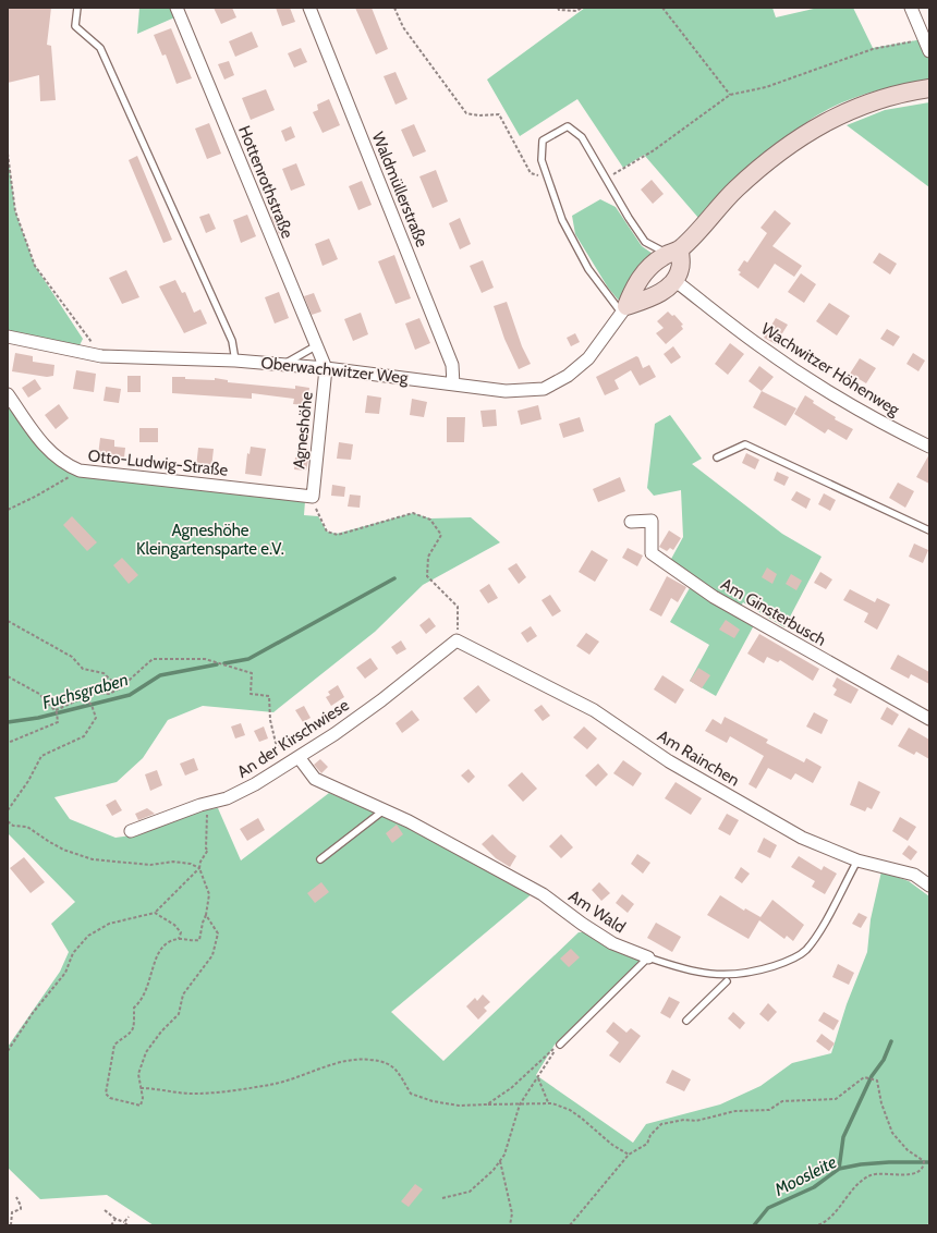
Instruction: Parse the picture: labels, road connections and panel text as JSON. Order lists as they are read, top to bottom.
{
  "streets": {
    "street": [
      "Hottenrothstraße",
      "Waldmüllerstraße",
      "Wachwitzer Höhenweg",
      "Oberwachwitzer Weg",
      "Agneshöhe",
      "Otto-Ludwig-Straße",
      "Am Ginsterbusch",
      "An der Kirschwiese",
      "Am Rainchen",
      "Am Wald"
    ]
  },
  "crossings": [
    ["Hottenrothstraße", "Oberwachwitzer Weg"],
    ["Hottenrothstraße", "Agneshöhe"],
    ["Waldmüllerstraße", "Oberwachwitzer Weg"],
    ["Oberwachwitzer Weg", "Agneshöhe"],
    ["Agneshöhe", "Otto-Ludwig-Straße"],
    ["An der Kirschwiese", "Am Rainchen"],
    ["An der Kirschwiese", "Am Wald"],
    ["Am Rainchen", "Am Wald"]
  ],
  "water": ["Fuchsgraben", "Moosleite"],
  "parks": ["Agneshöhe Kleingartensparte e.V."]
}
